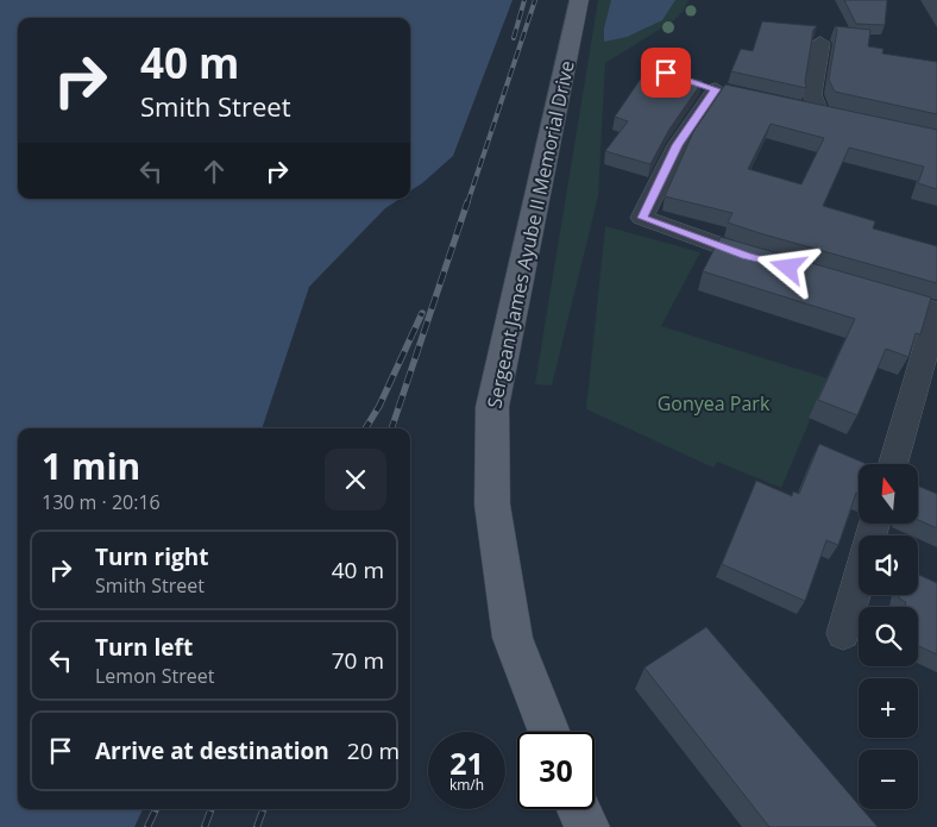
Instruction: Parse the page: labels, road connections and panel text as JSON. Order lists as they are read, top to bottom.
{
  "streets": {
    "main road": ["Sergeant James Ayube II Memorial Drive"]
  },
  "parks": ["Gonyea Park"],
  "north": "top",
  "page": {
    "turn": ["40 m", "Smith Street"],
    "heading": ["1 min", "130 m · 20:16"],
    "map_buttons": ["+", "−"],
    "list": [
      {
        "name": "Turn right",
        "note": "Smith Street",
        "value": "40 m"
      },
      {
        "name": "Turn left",
        "note": "Lemon Street",
        "value": "70 m"
      },
      {
        "name": "Arrive at destination",
        "value": "20 m"
      }
    ],
    "speed": "21 km/h",
    "limit": "30"
  }
}
